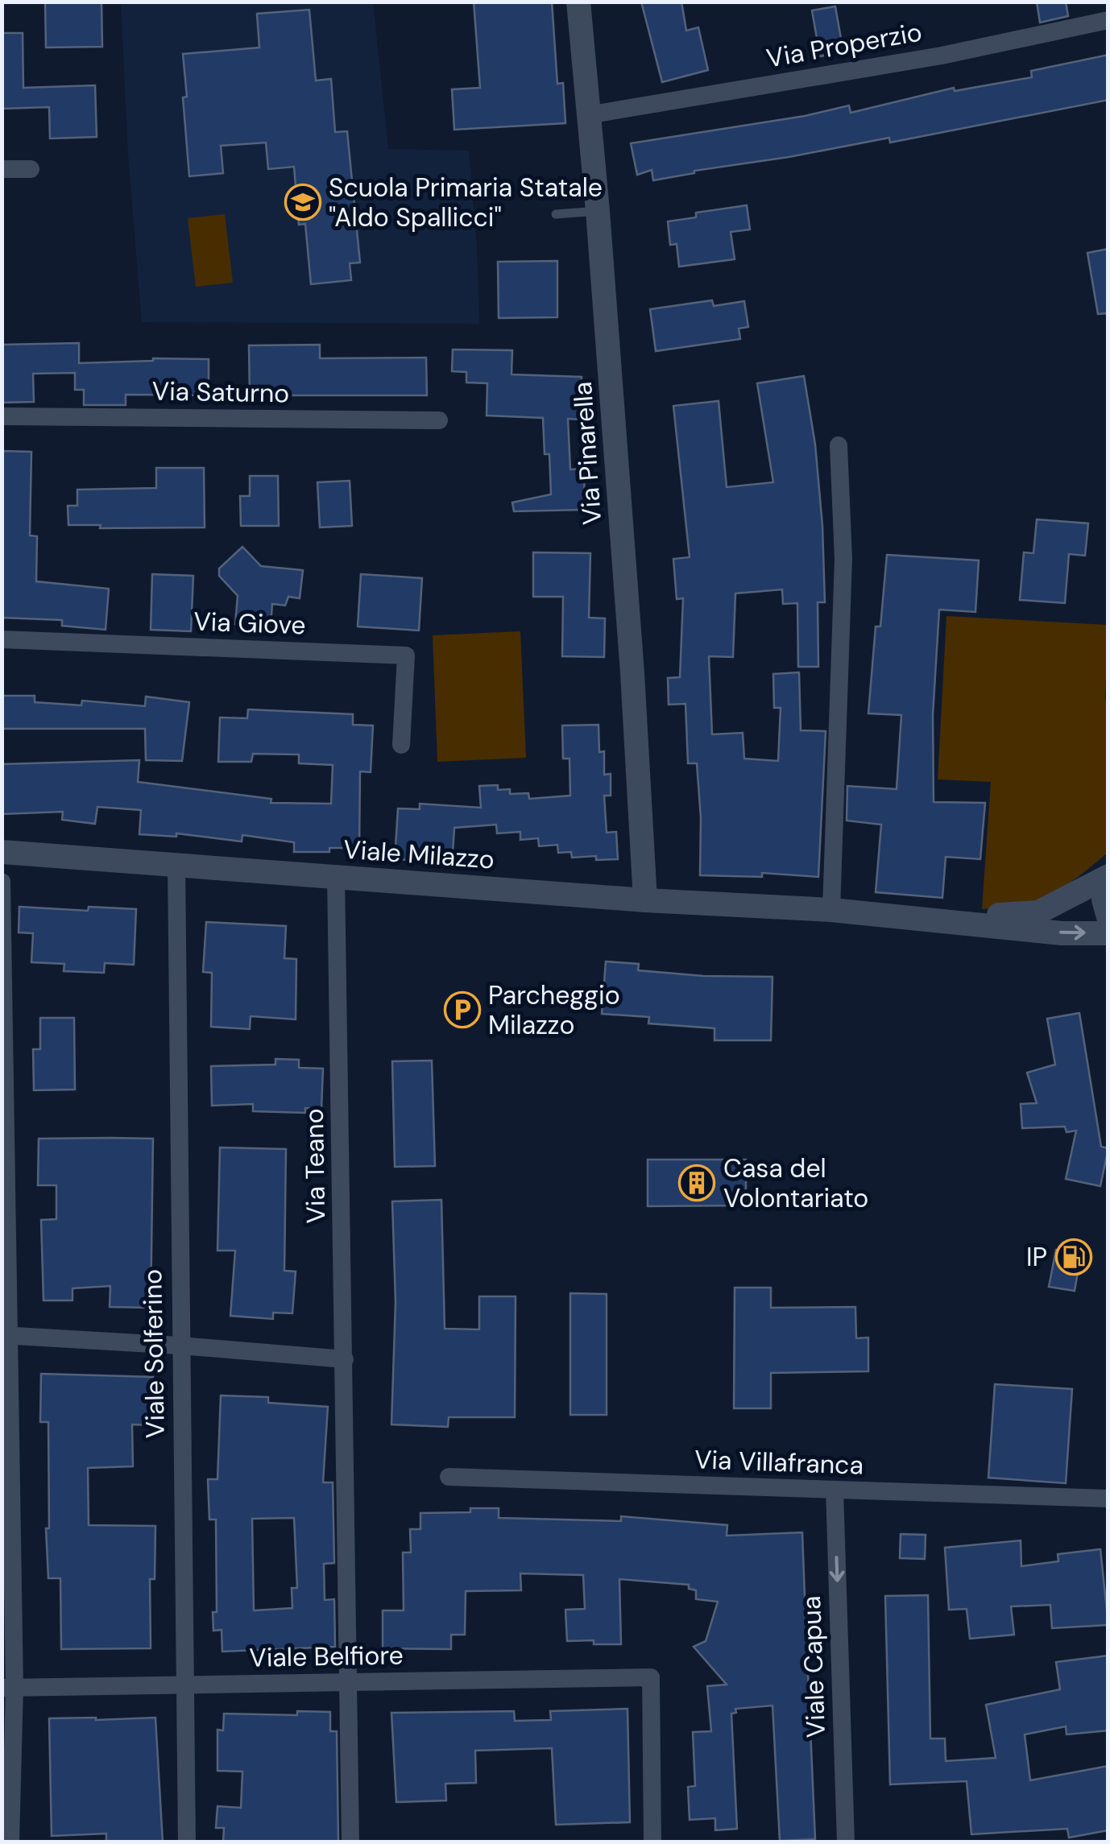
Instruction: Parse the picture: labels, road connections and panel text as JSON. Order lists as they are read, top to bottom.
{
  "streets": {
    "street": [
      "Via Properzio",
      "Via Saturno",
      "Via Pinarella",
      "Via Giove",
      "Viale Milazzo",
      "Via Teano",
      "Viale Solferino",
      "Via Villafranca",
      "Viale Belfiore",
      "Viale Capua"
    ]
  },
  "crossings": [
    ["Via Properzio", "Via Pinarella"],
    ["Via Pinarella", "Viale Milazzo"],
    ["Viale Milazzo", "Via Teano"],
    ["Viale Milazzo", "Viale Solferino"],
    ["Via Teano", "Viale Belfiore"],
    ["Viale Solferino", "Viale Belfiore"],
    ["Via Villafranca", "Viale Capua"]
  ],
  "one_way": ["Viale Capua"],
  "places": {
    "school or university": ["Scuola Primaria Statale \"Aldo Spallicci\""],
    "parking": ["Parcheggio Milazzo"],
    "building": ["Casa del Volontariato"],
    "fuel station": ["IP"]
  }
}
